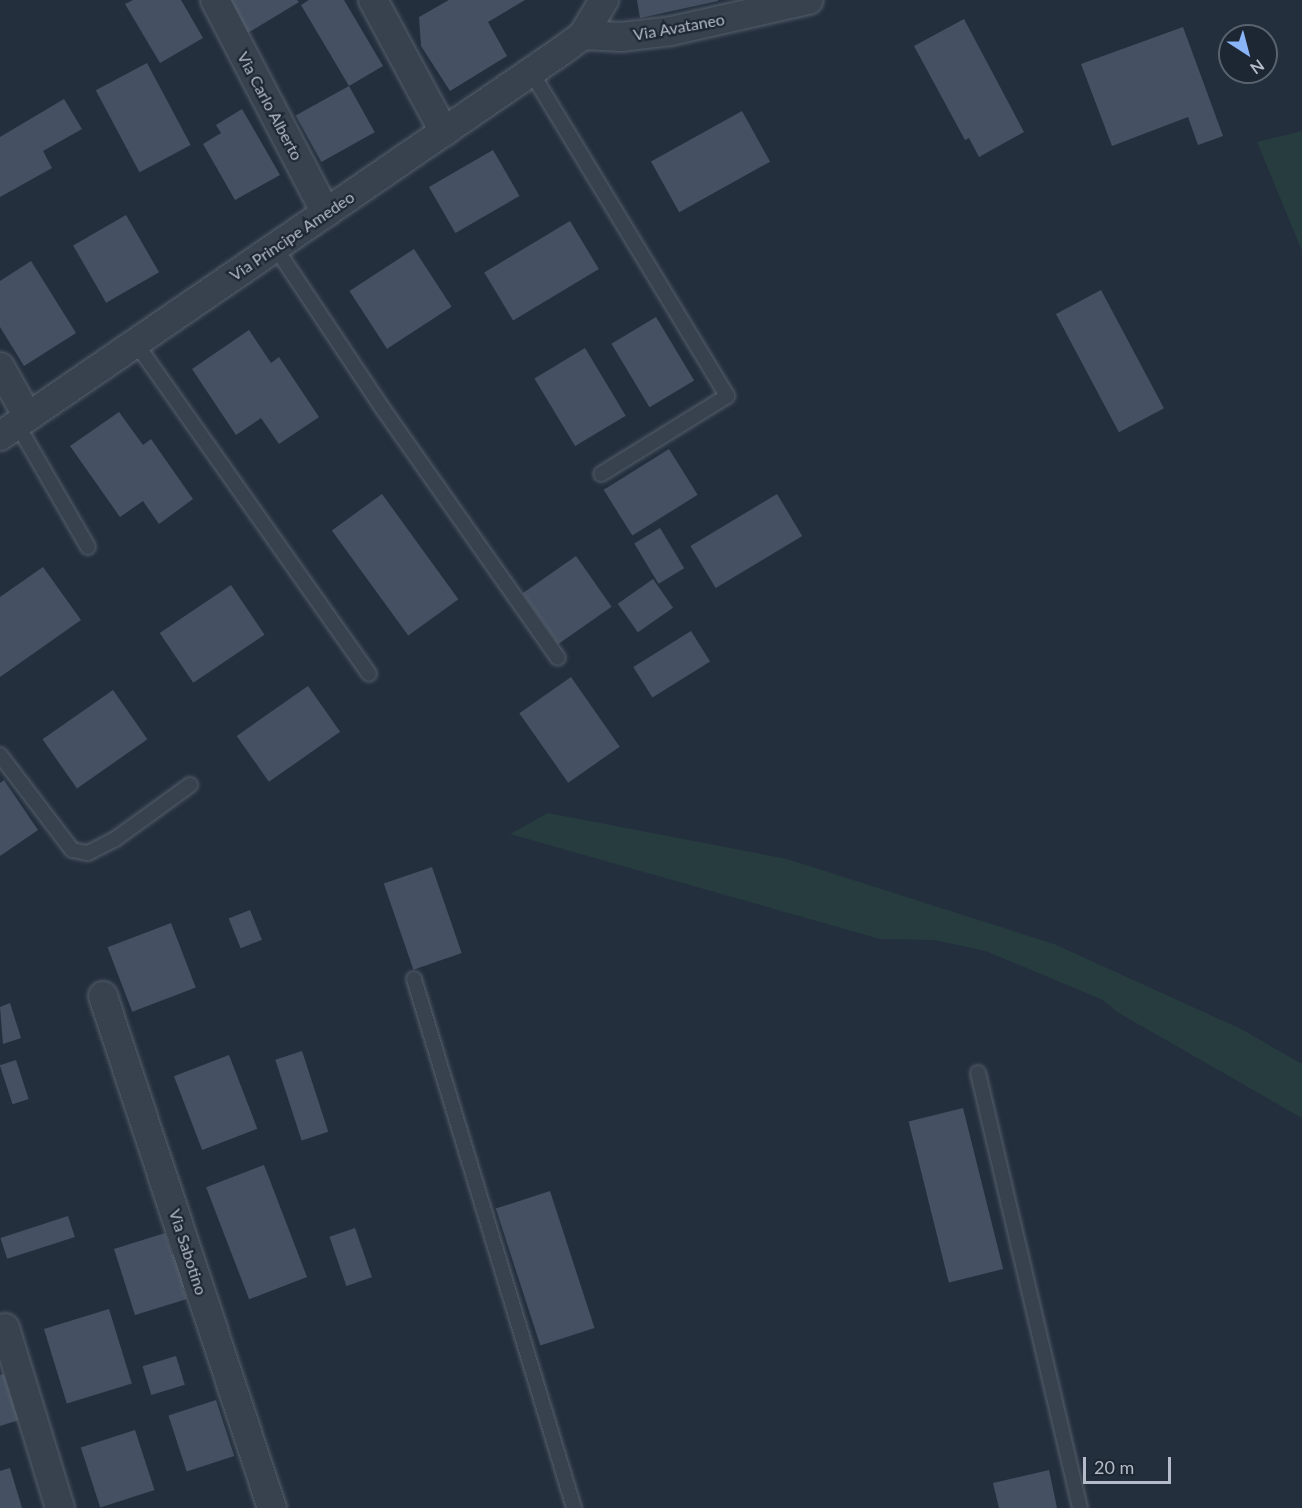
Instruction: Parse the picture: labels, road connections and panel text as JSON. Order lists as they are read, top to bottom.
{
  "streets": {
    "street": [
      "Via Avataneo",
      "Via Carlo Alberto",
      "Via Principe Amedeo",
      "Via Sabotino"
    ]
  },
  "crossings": [
    ["Via Avataneo", "Via Principe Amedeo"],
    ["Via Carlo Alberto", "Via Principe Amedeo"]
  ],
  "scale_bar": "20 m",
  "north": "bottom right"
}
